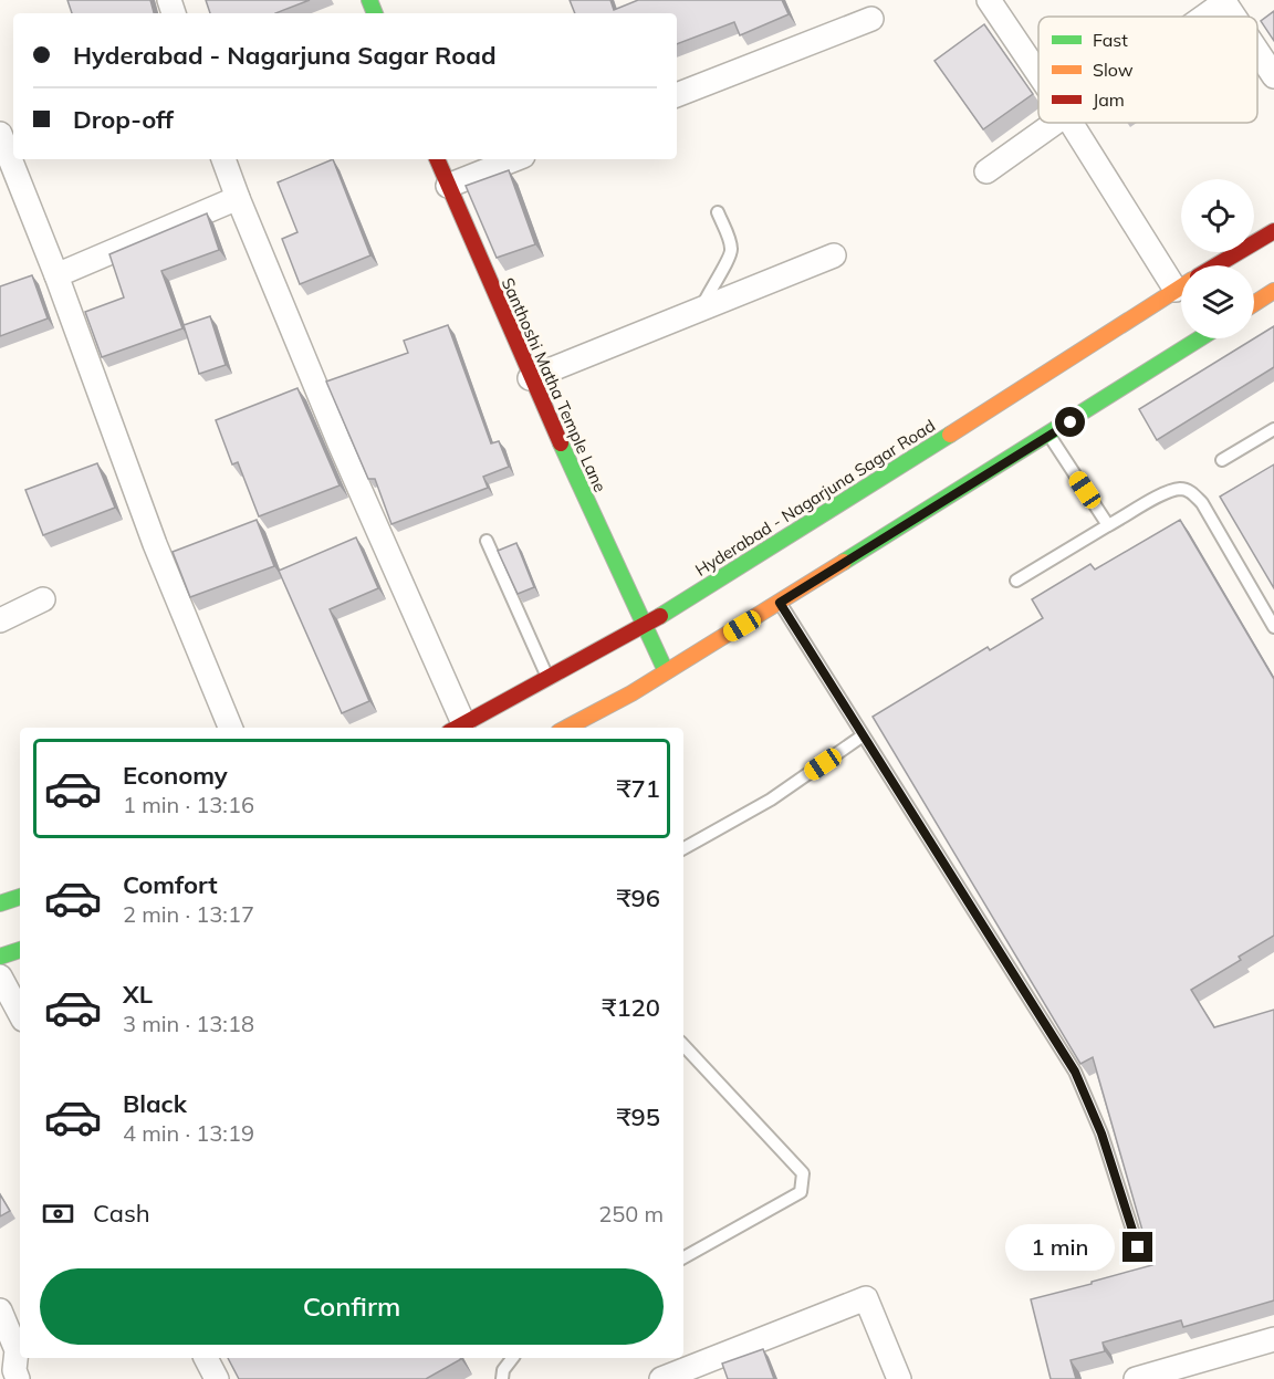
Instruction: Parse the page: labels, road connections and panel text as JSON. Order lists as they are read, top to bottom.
{
  "streets": {
    "main road": ["Santhoshi Matha Temple Lane", "Hyderabad - Nagarjuna Sagar Road"]
  },
  "crossings": [
    ["Santhoshi Matha Temple Lane", "Hyderabad - Nagarjuna Sagar Road"]
  ],
  "legend": ["Fast", "Slow", "Jam"],
  "page": {
    "banner": ["Hyderabad - Nagarjuna Sagar Road", "Drop-off"],
    "list": [
      {
        "name": "Economy",
        "note": "1 min · 13:16",
        "value": "₹71"
      },
      {
        "name": "Comfort",
        "note": "2 min · 13:17",
        "value": "₹96"
      },
      {
        "name": "XL",
        "note": "3 min · 13:18",
        "value": "₹120"
      },
      {
        "name": "Black",
        "note": "4 min · 13:19",
        "value": "₹95"
      }
    ],
    "pay": ["Cash", "250 m"],
    "bubble": "1 min",
    "buttons": "Confirm"
  }
}
